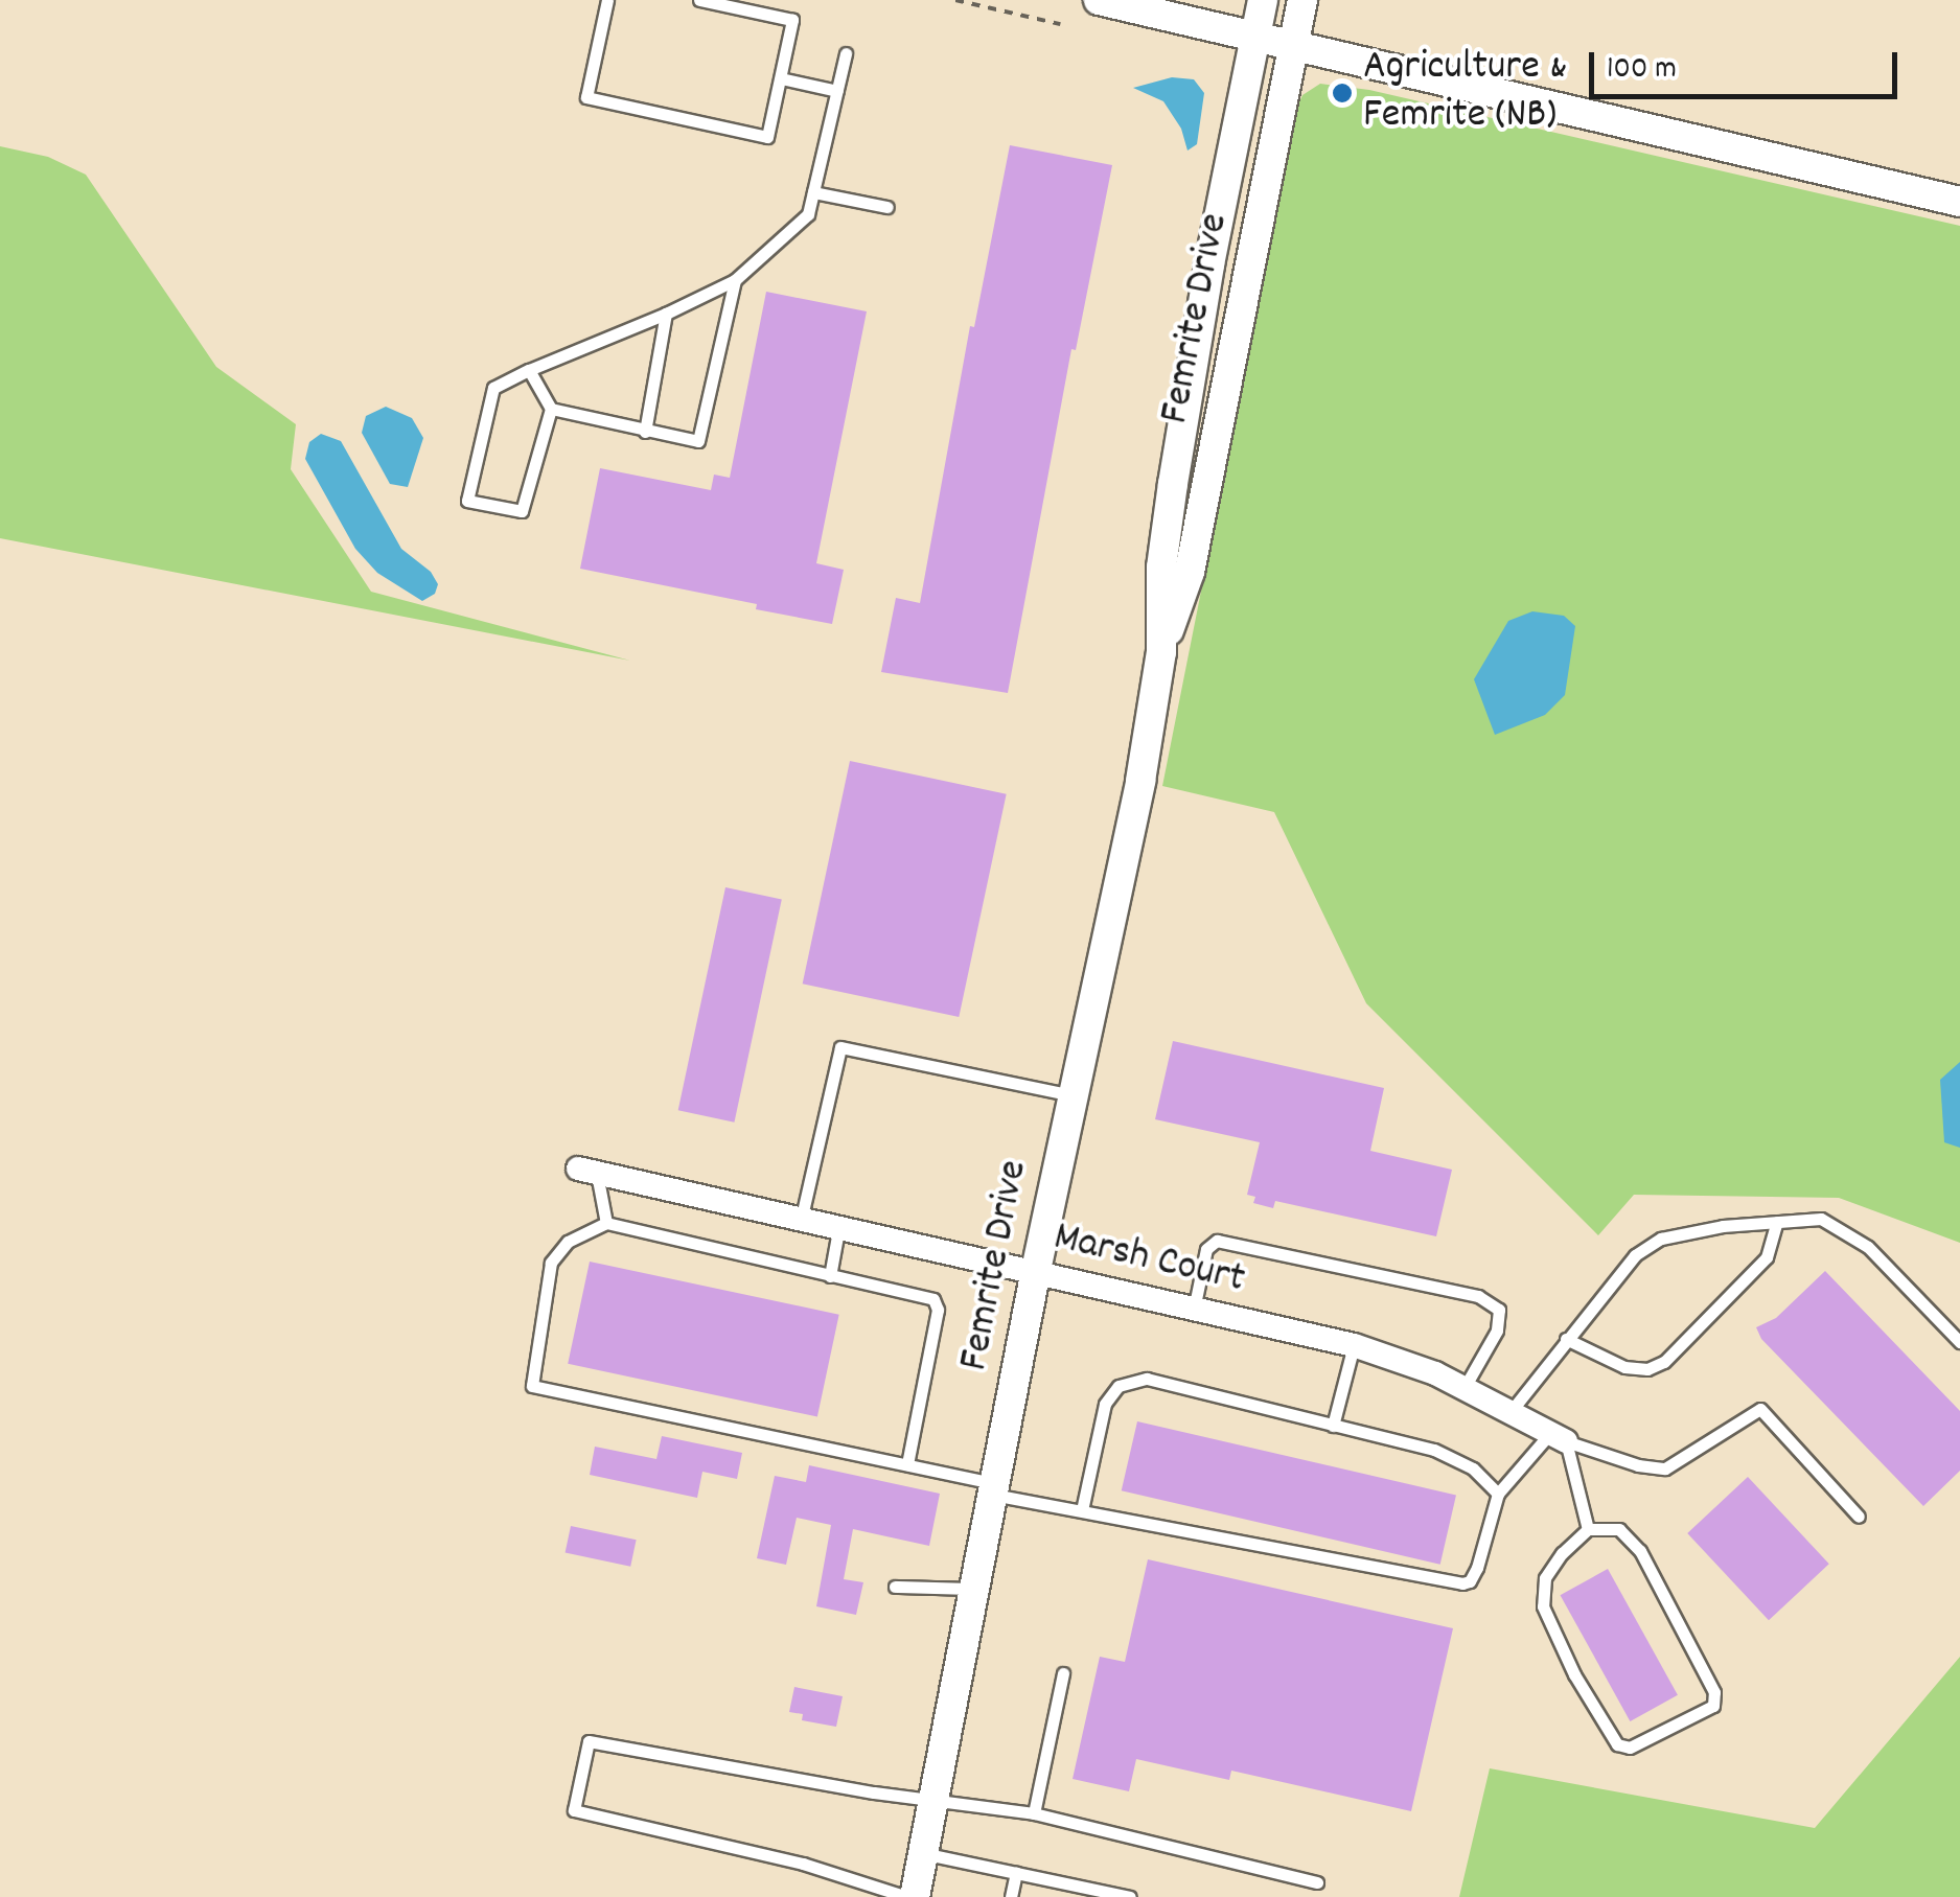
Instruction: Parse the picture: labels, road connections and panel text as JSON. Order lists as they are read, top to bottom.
{
  "streets": {
    "street": ["Femrite Drive", "Marsh Court"]
  },
  "crossings": [
    ["Femrite Drive", "Marsh Court"]
  ],
  "places": ["Agriculture & Femrite (NB)"],
  "scale_bar": "100 m"
}
